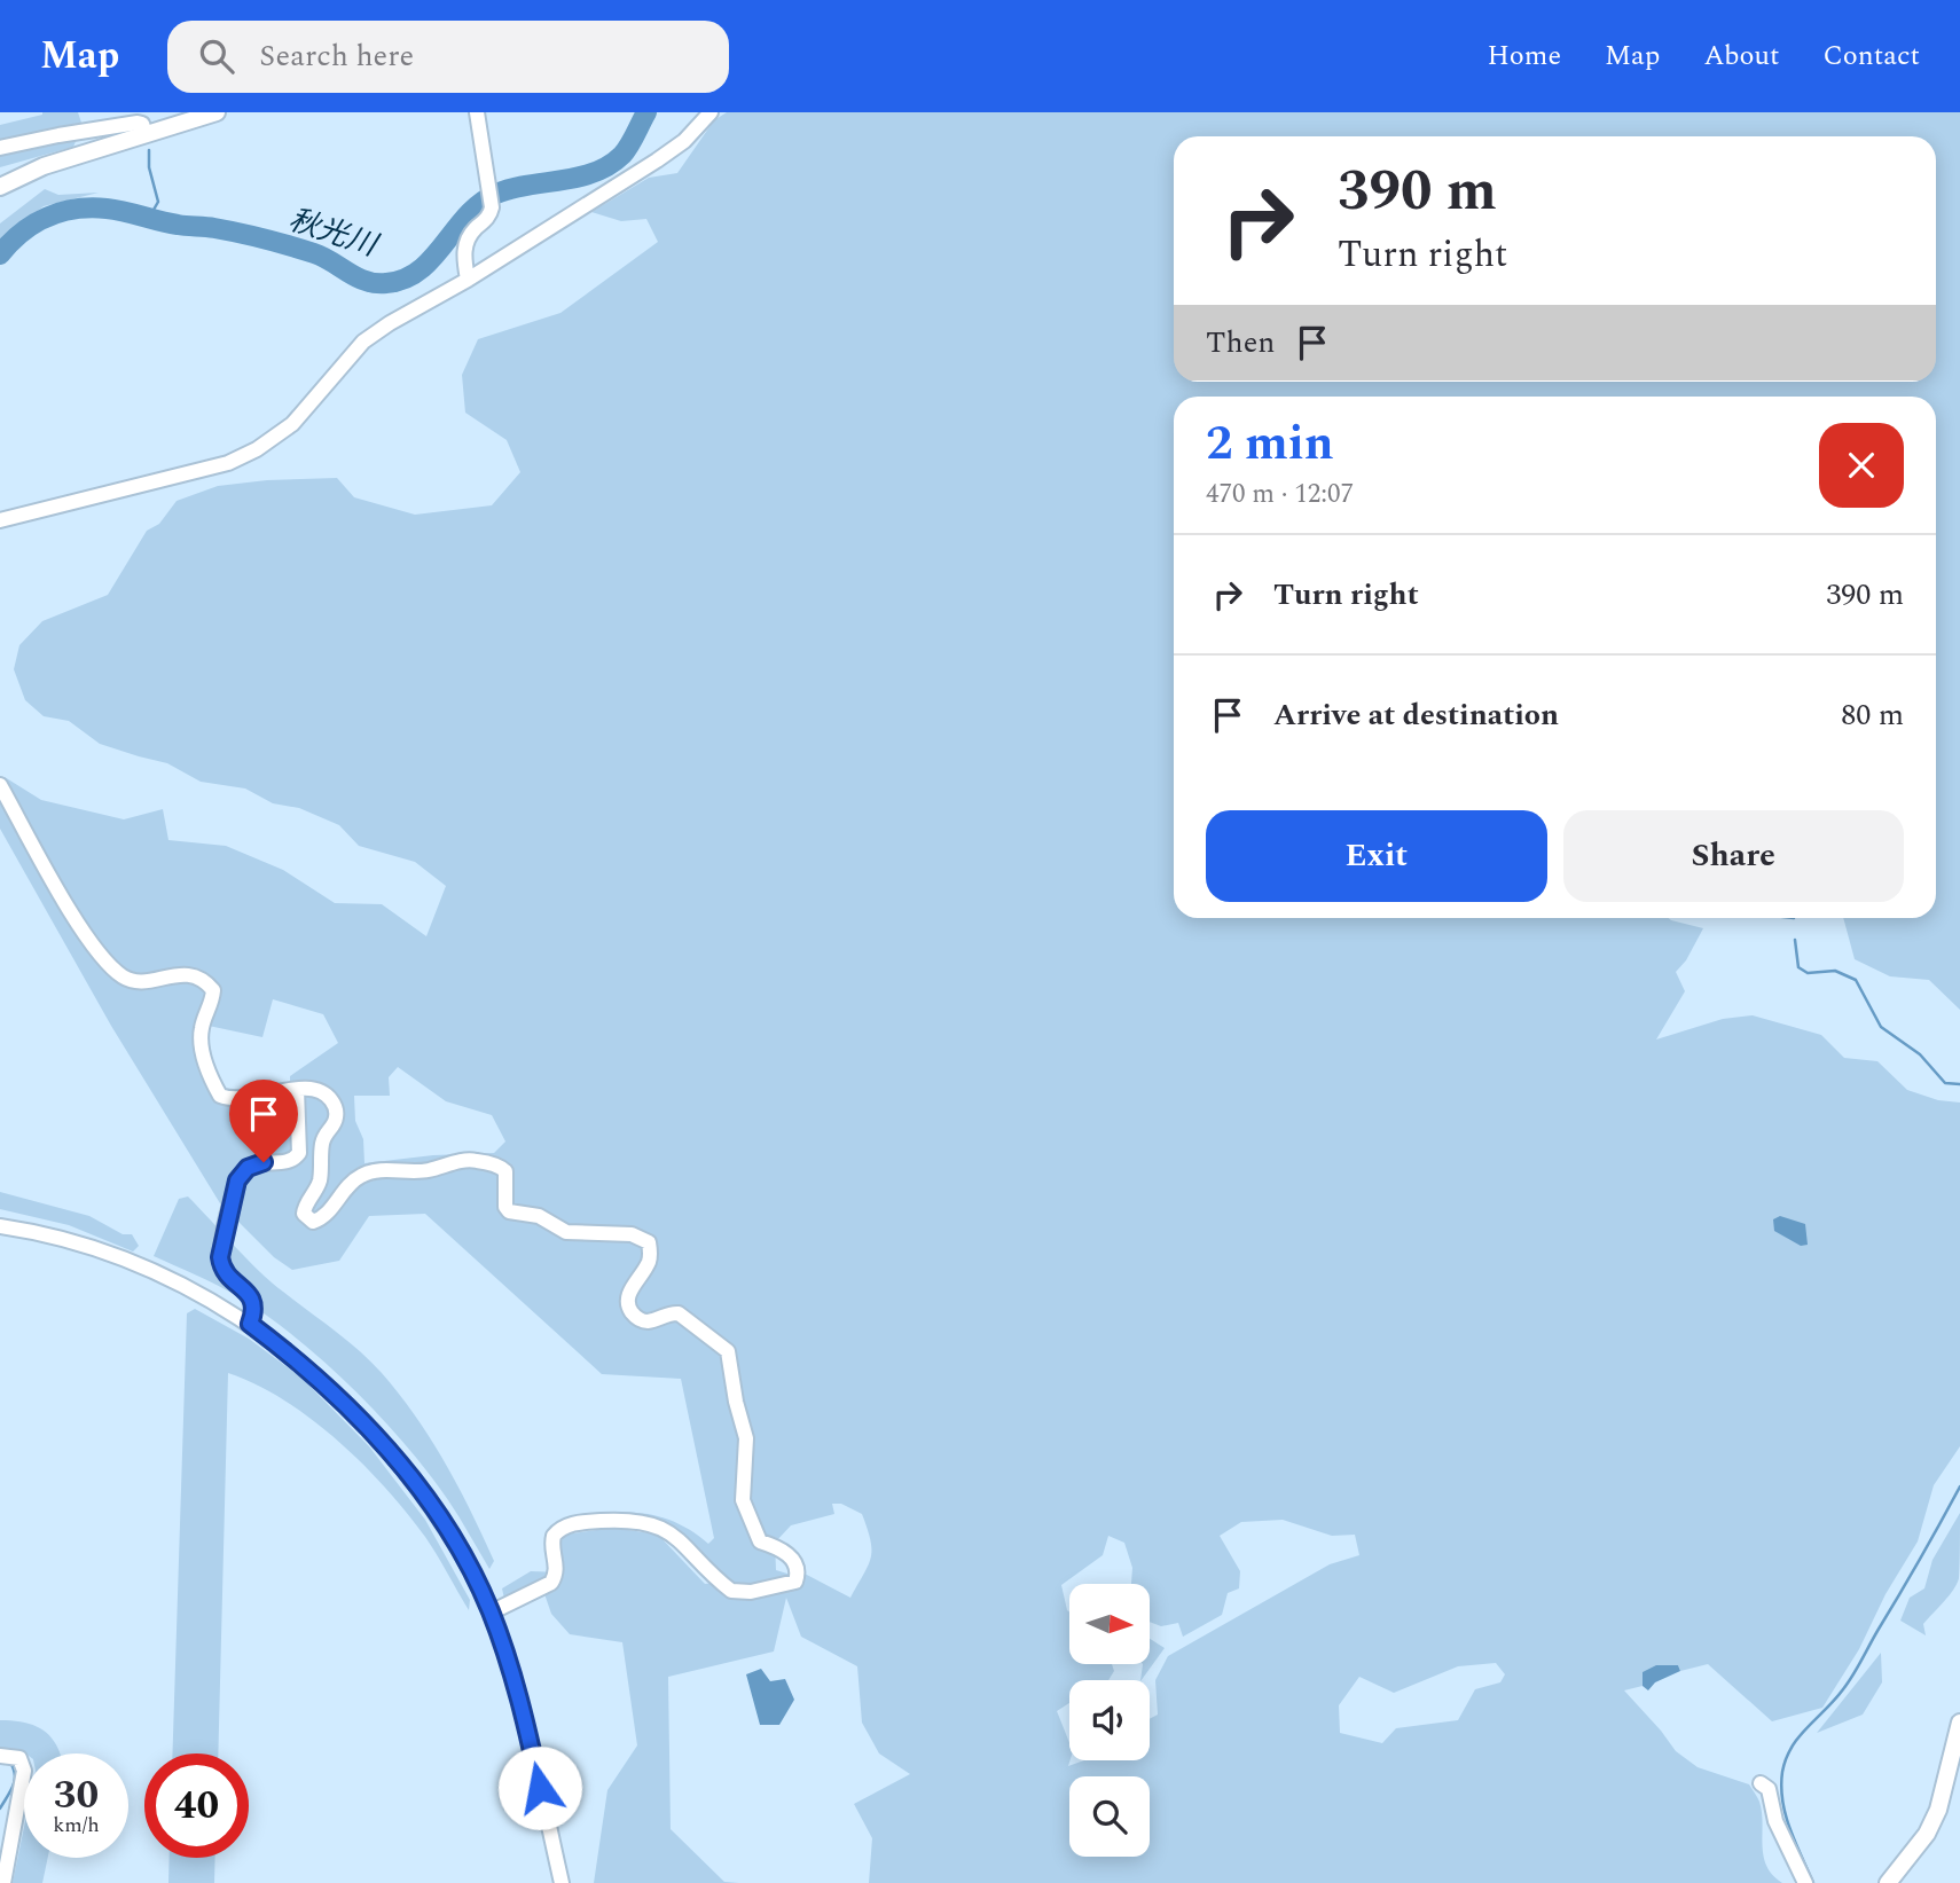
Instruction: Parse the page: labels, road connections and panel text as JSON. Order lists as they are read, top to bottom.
{
  "water": ["秋光川"],
  "north": "right",
  "page": {
    "header": "Map",
    "search": "Search here",
    "nav": [
      "Home",
      "Map",
      "About",
      "Contact"
    ],
    "turn": ["390 m", "Turn right"],
    "then": "Then",
    "heading": ["2 min", "470 m · 12:07"],
    "list": [
      {
        "name": "Turn right",
        "value": "390 m"
      },
      {
        "name": "Arrive at destination",
        "value": "80 m"
      }
    ],
    "buttons": ["Exit", "Share"],
    "speed": "30 km/h",
    "limit": "40"
  }
}
